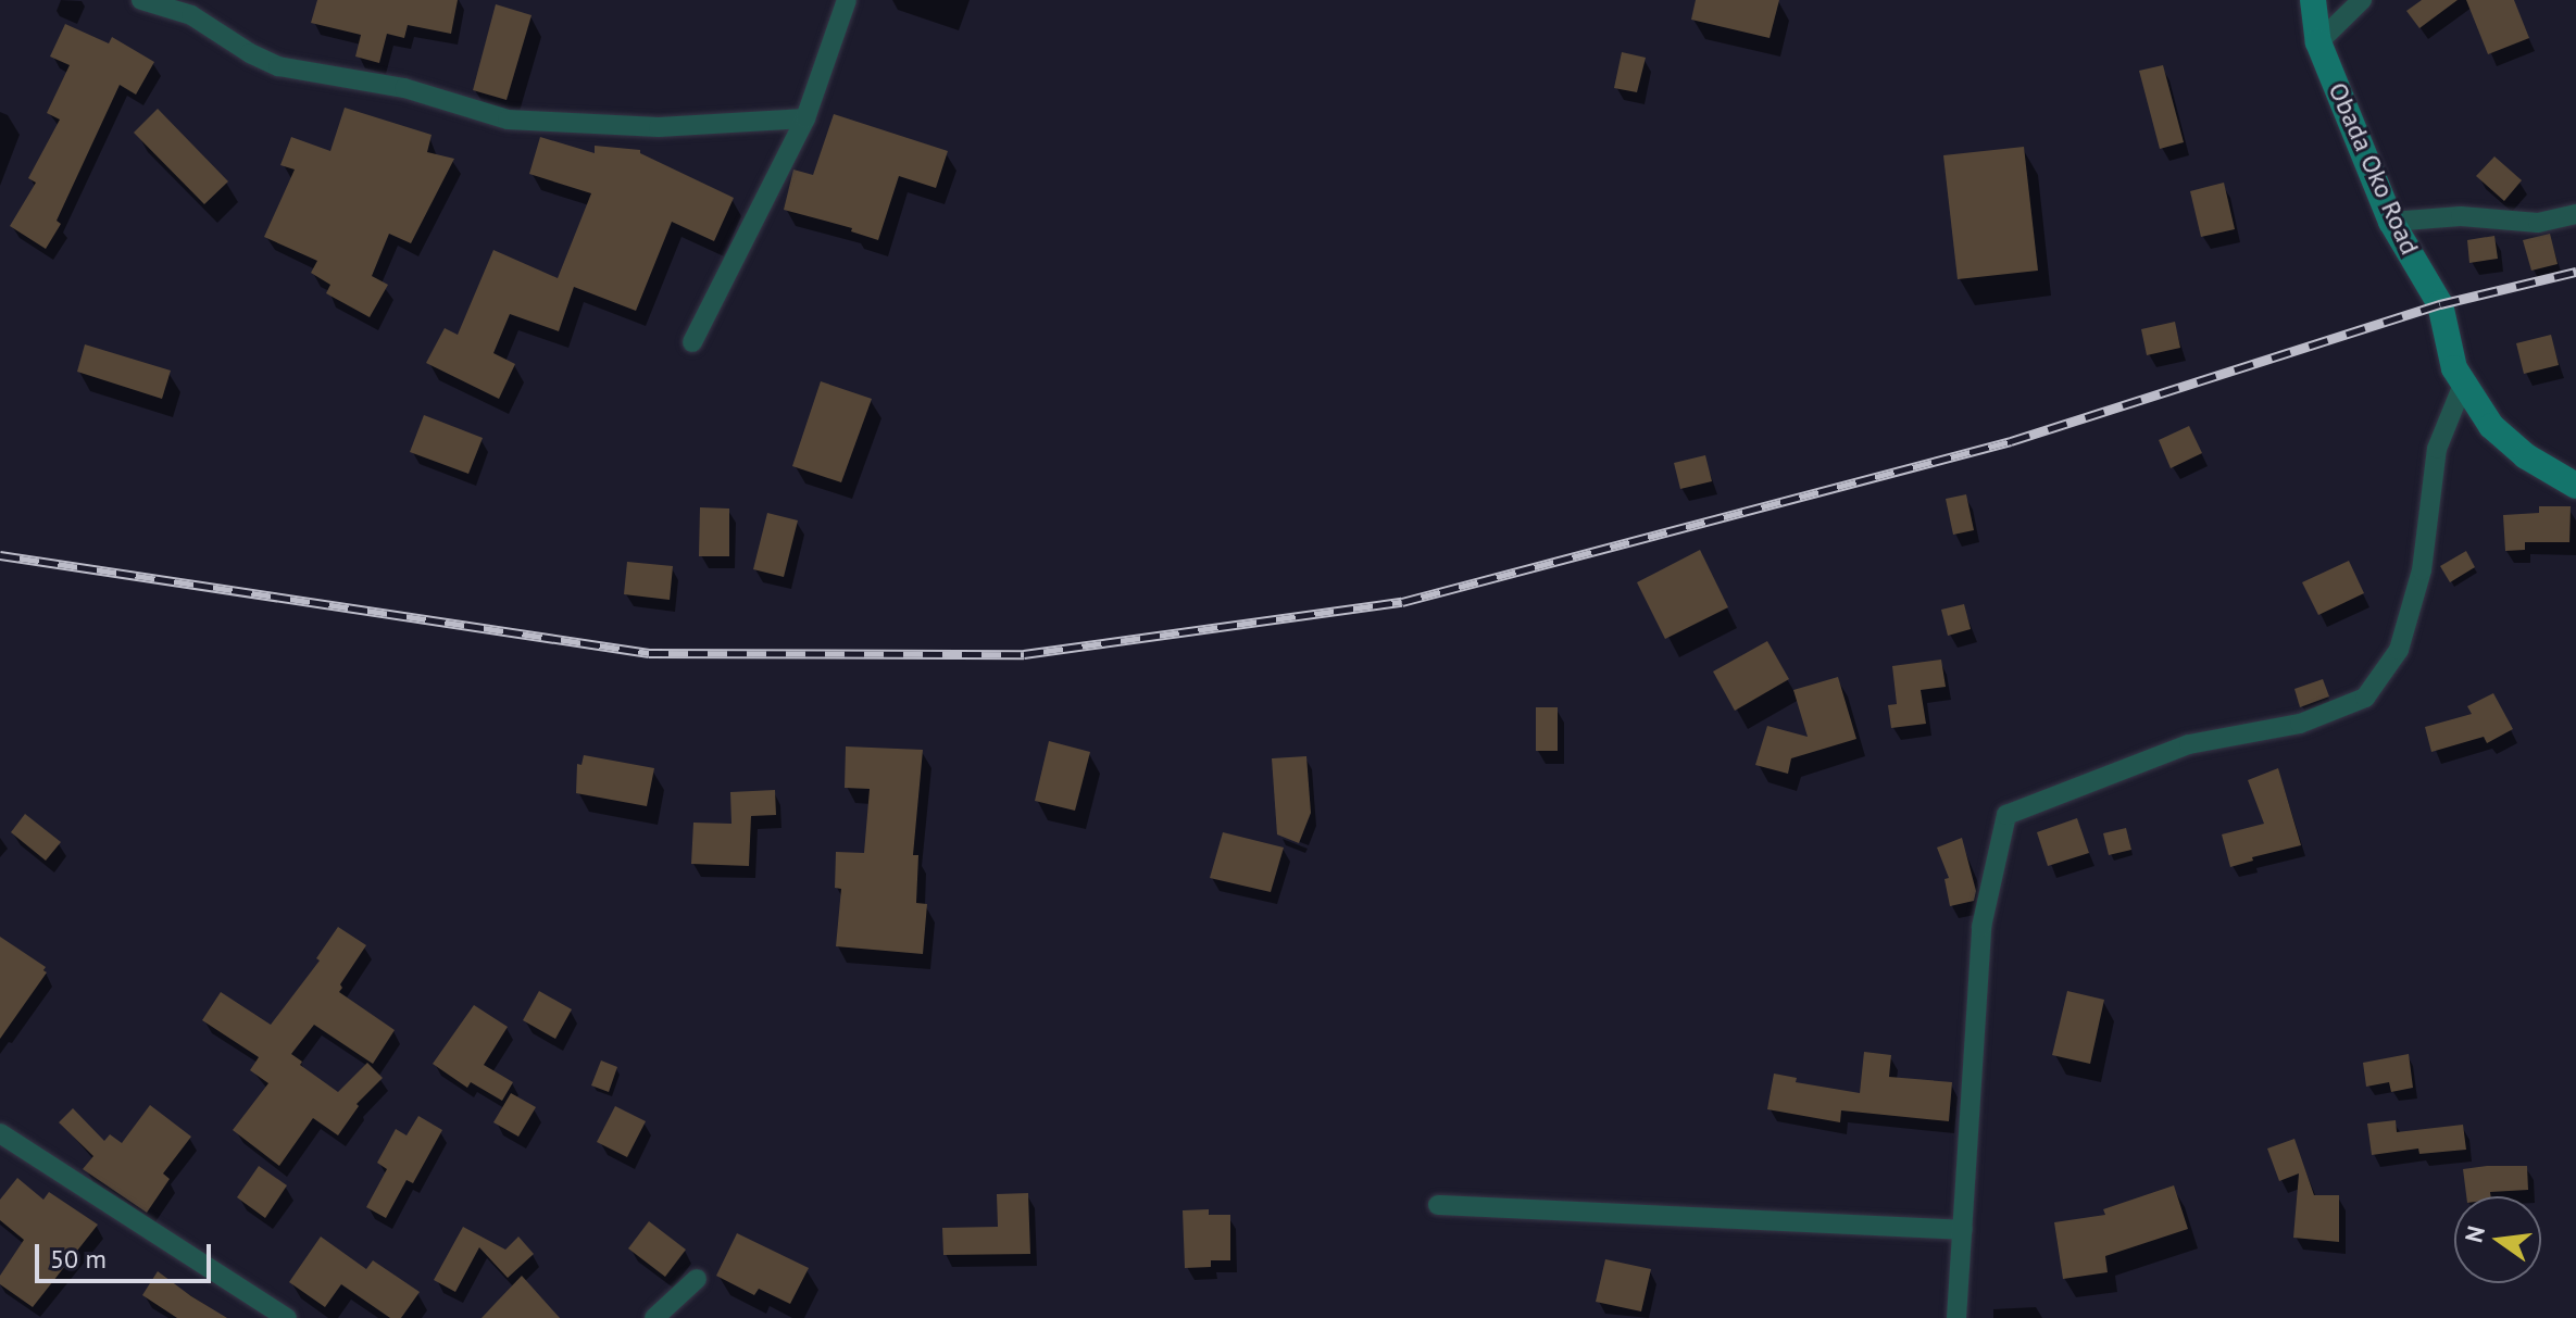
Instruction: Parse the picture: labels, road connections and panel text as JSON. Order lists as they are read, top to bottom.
{
  "streets": {
    "main road": ["Obada Oko Road"]
  },
  "scale_bar": "50 m",
  "north": "left"
}
